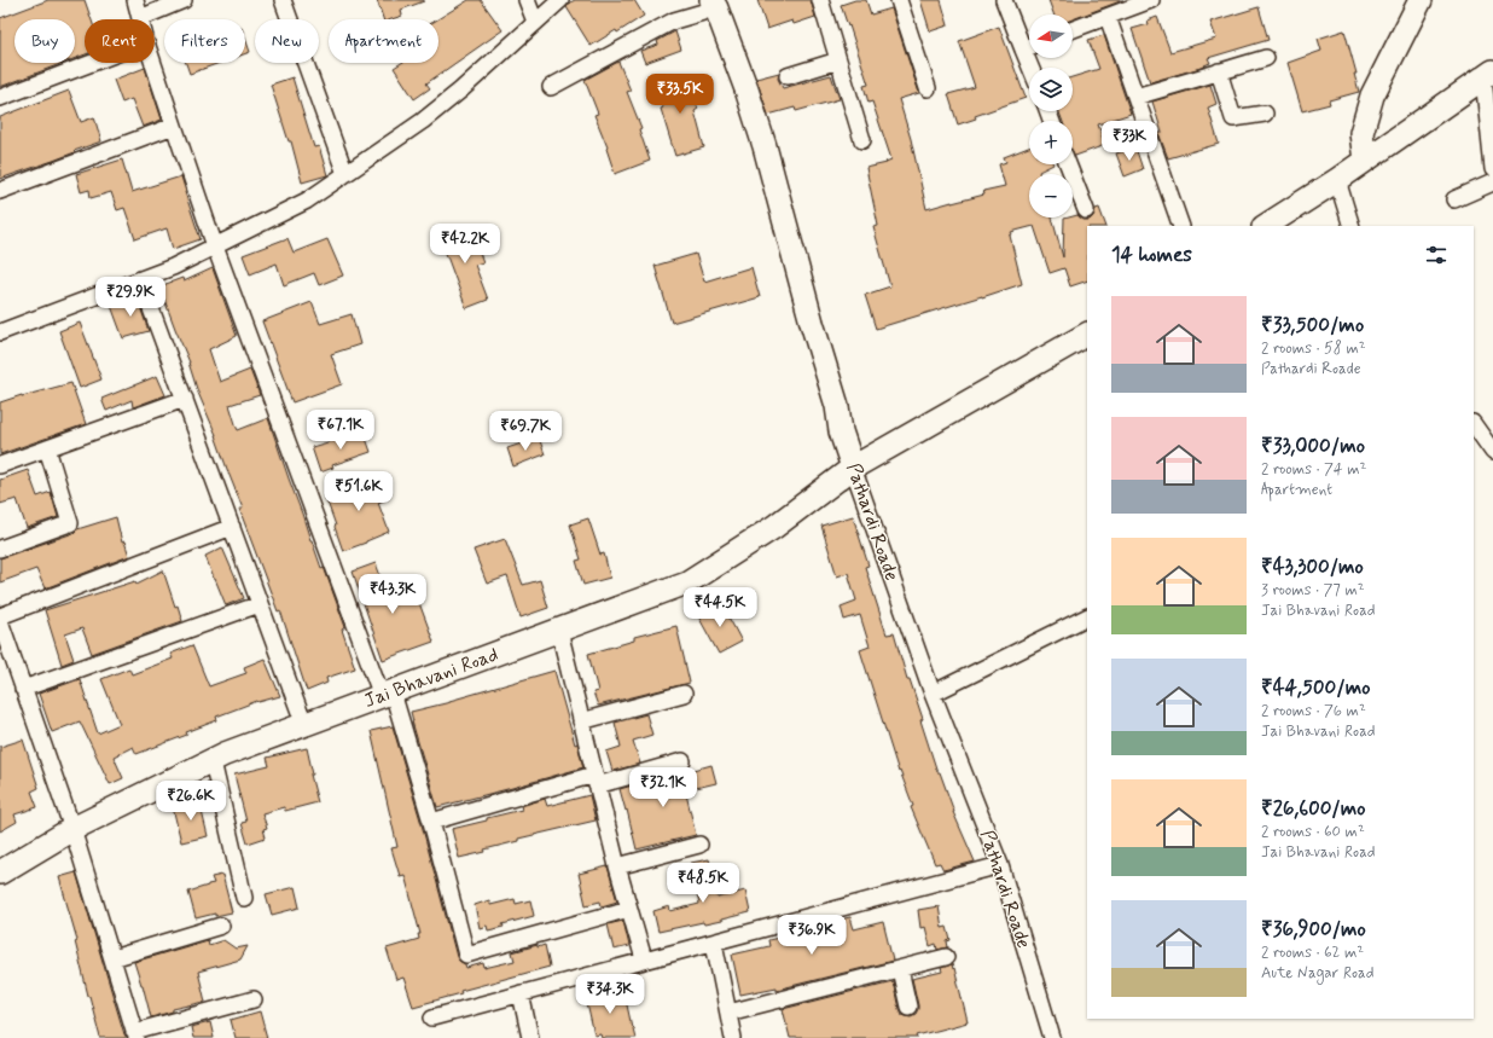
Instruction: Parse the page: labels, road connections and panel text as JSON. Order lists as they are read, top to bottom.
{
  "streets": {
    "street": ["Pathardi Roade", "Jai Bhavani Road"]
  },
  "crossings": [
    ["Pathardi Roade", "Jai Bhavani Road"]
  ],
  "north": "left",
  "page": {
    "map_buttons": ["+", "−"],
    "chip": [
      "Buy",
      "Rent",
      "Filters",
      "New",
      "Apartment"
    ],
    "price": [
      "₹33.5K",
      "₹33K",
      "₹42.2K",
      "₹29.9K",
      "₹67.1K",
      "₹69.7K",
      "₹51.6K",
      "₹43.3K",
      "₹44.5K",
      "₹32.1K",
      "₹26.6K",
      "₹48.5K",
      "₹36.9K",
      "₹34.3K"
    ],
    "heading": "14 homes",
    "list": [
      {
        "name": "₹33,500/mo",
        "note": "2 rooms · 58 m² · Pathardi Roade"
      },
      {
        "name": "₹33,000/mo",
        "note": "2 rooms · 74 m² · Apartment"
      },
      {
        "name": "₹43,300/mo",
        "note": "3 rooms · 77 m² · Jai Bhavani Road"
      },
      {
        "name": "₹44,500/mo",
        "note": "2 rooms · 76 m² · Jai Bhavani Road"
      },
      {
        "name": "₹26,600/mo",
        "note": "2 rooms · 60 m² · Jai Bhavani Road"
      },
      {
        "name": "₹36,900/mo",
        "note": "2 rooms · 62 m² · Aute Nagar Road"
      }
    ]
  }
}
